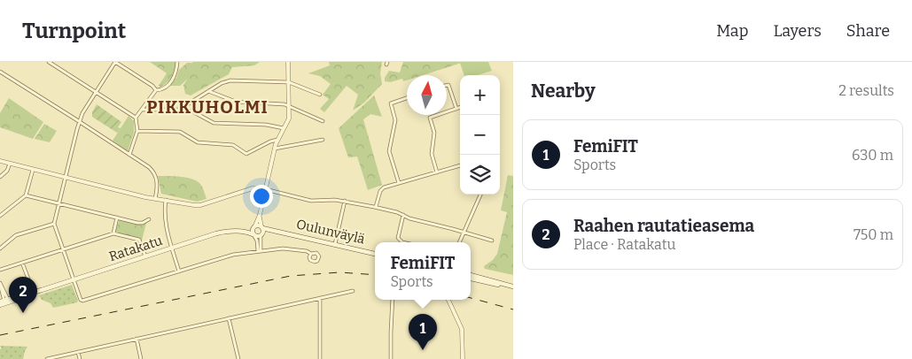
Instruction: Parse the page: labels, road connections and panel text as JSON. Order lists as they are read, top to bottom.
{
  "streets": {
    "main road": ["Oulunväylä", "Ratakatu"]
  },
  "crossings": [
    ["Oulunväylä", "Ratakatu"]
  ],
  "districts": ["PIKKUHOLMI"],
  "north": "top",
  "page": {
    "header": "Turnpoint",
    "nav": ["Map", "Layers", "Share"],
    "heading": ["Nearby", "2 results"],
    "map_buttons": ["+", "−"],
    "list": [
      {
        "mark": "1",
        "name": "FemiFIT",
        "note": "Sports",
        "value": "630 m"
      },
      {
        "mark": "2",
        "name": "Raahen rautatieasema",
        "note": "Place · Ratakatu",
        "value": "750 m"
      }
    ],
    "popup": ["FemiFIT", "Sports"],
    "pins": ["2", "1"]
  }
}
